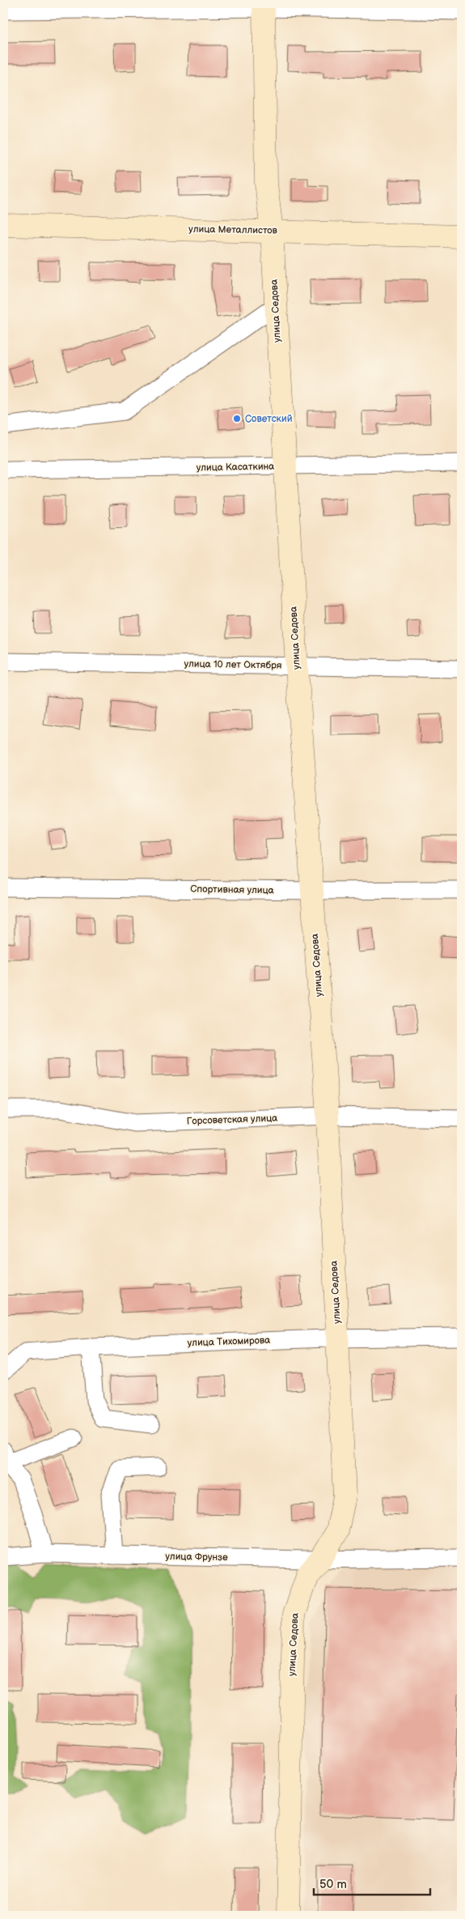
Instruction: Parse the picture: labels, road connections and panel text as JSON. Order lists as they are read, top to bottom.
{
  "streets": {
    "street": [
      "улица Металлистов",
      "улица Седова",
      "улица Касаткина",
      "улица 10 лет Октября",
      "Спортивная улица",
      "Горсоветская улица",
      "улица Тихомирова",
      "улица Фрунзе"
    ]
  },
  "crossings": [
    ["улица Металлистов", "улица Седова"],
    ["улица Седова", "улица Касаткина"],
    ["улица Седова", "улица 10 лет Октября"],
    ["улица Седова", "Спортивная улица"],
    ["улица Седова", "Горсоветская улица"],
    ["улица Седова", "улица Тихомирова"],
    ["улица Седова", "улица Фрунзе"]
  ],
  "places": ["Советский"],
  "scale_bar": "50 m"
}
